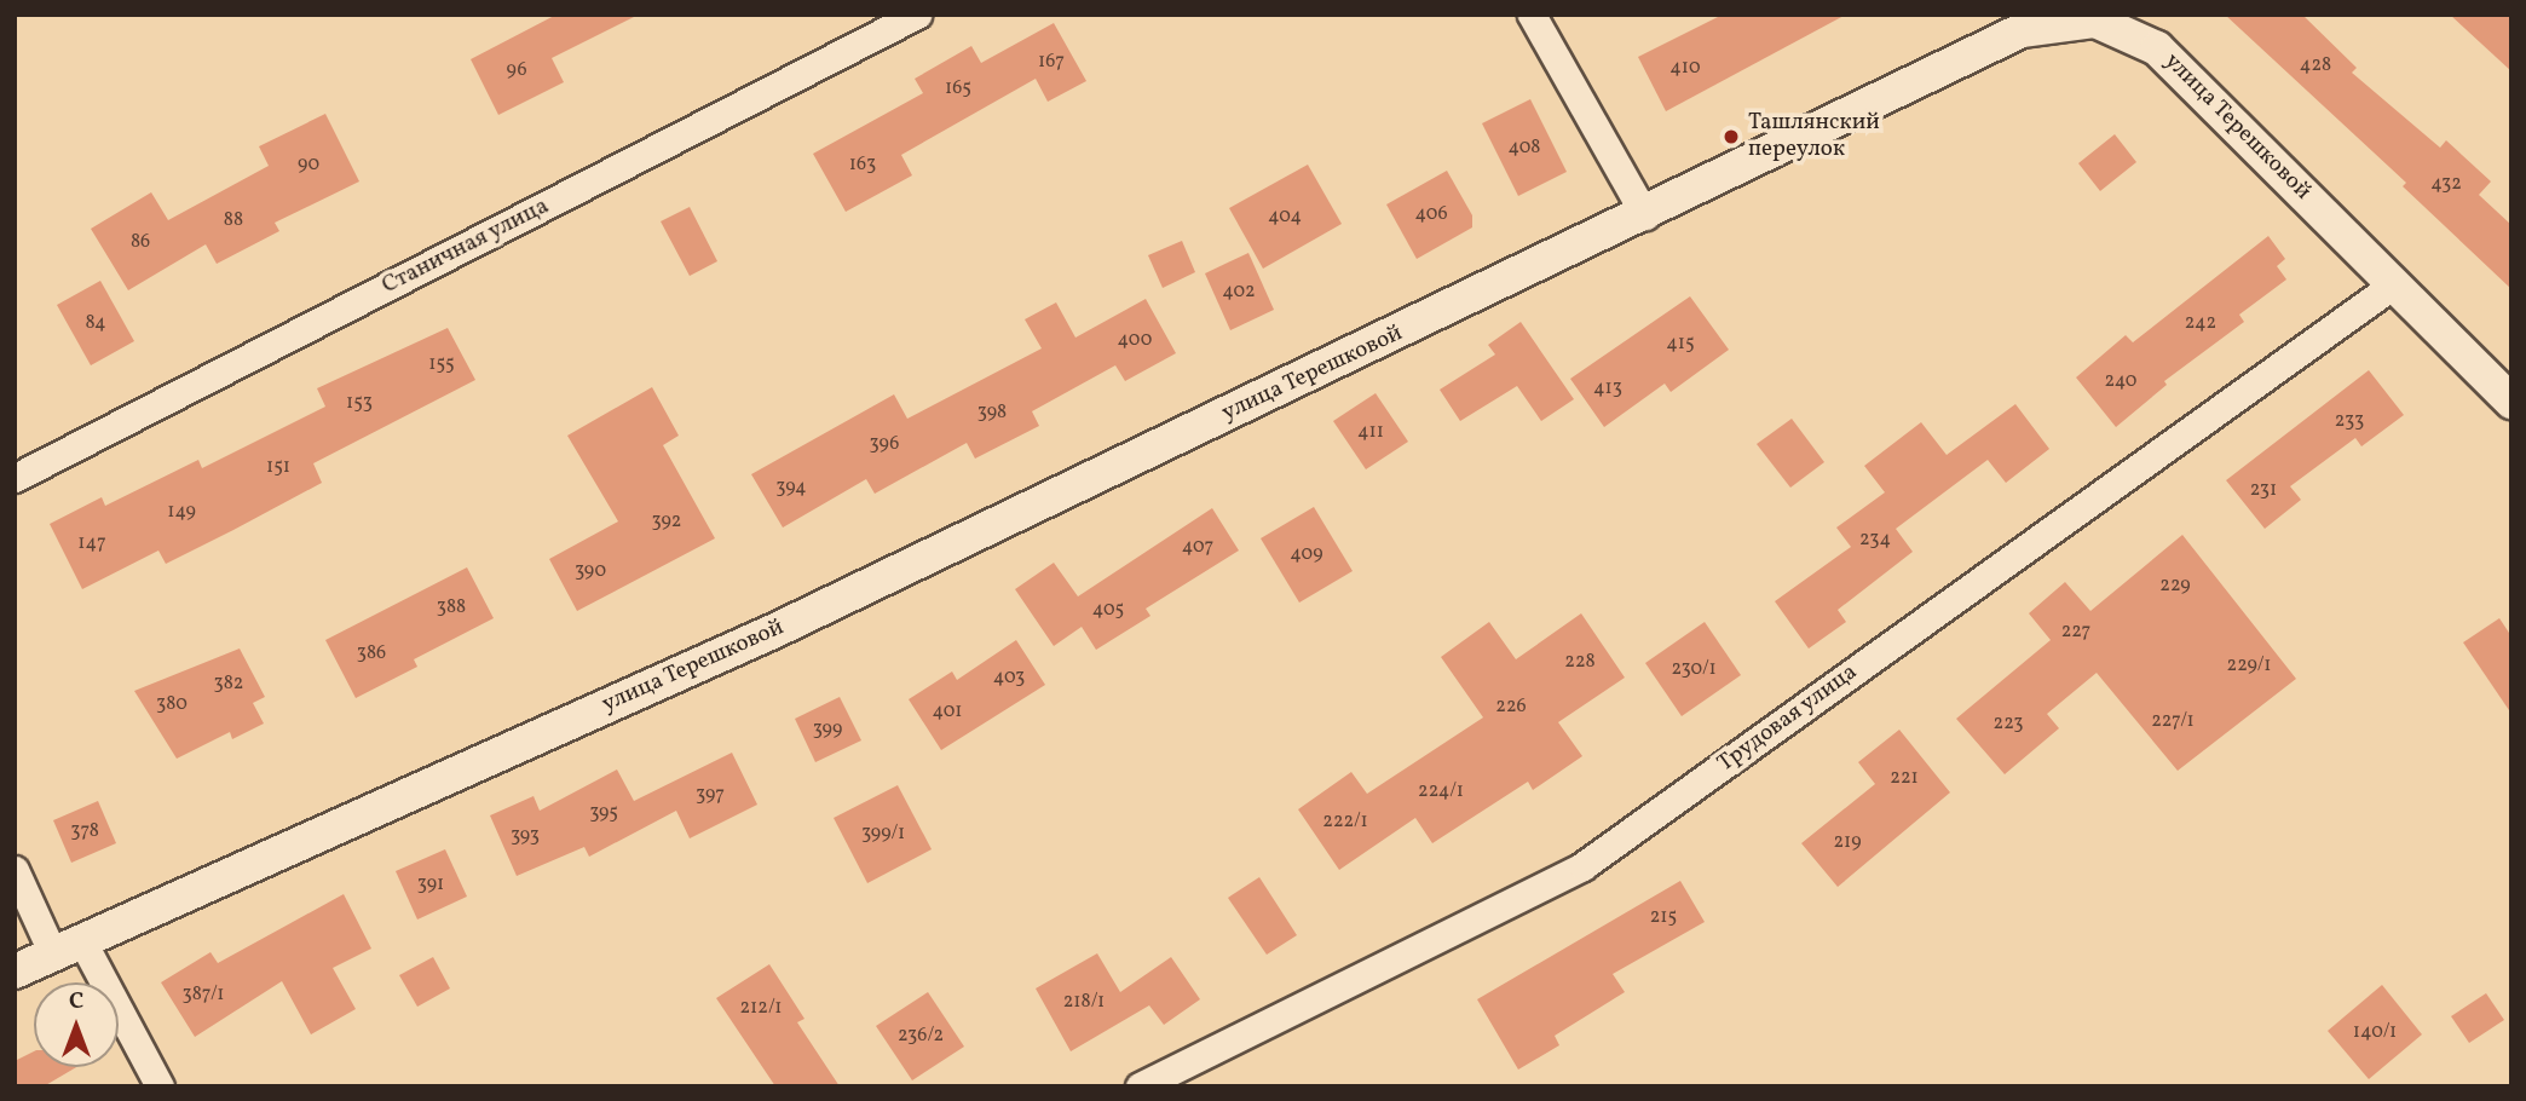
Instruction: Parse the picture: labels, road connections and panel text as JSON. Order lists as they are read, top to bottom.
{
  "streets": {
    "street": ["улица Терешковой", "Станичная улица", "Трудовая улица"]
  },
  "crossings": [
    ["улица Терешковой", "Трудовая улица"]
  ],
  "places": ["Ташлянский переулок"],
  "house_numbers": [
    "167",
    "428",
    "410",
    "96",
    "165",
    "408",
    "90",
    "163",
    "432",
    "406",
    "404",
    "88",
    "86",
    "402",
    "84",
    "242",
    "400",
    "415",
    "155",
    "240",
    "413",
    "153",
    "398",
    "233",
    "411",
    "396",
    "151",
    "394",
    "231",
    "149",
    "392",
    "234",
    "147",
    "407",
    "409",
    "390",
    "229",
    "388",
    "405",
    "227",
    "386",
    "228",
    "229/1",
    "230/1",
    "403",
    "382",
    "380",
    "226",
    "401",
    "227/1",
    "223",
    "399",
    "221",
    "224/1",
    "397",
    "395",
    "222/1",
    "378",
    "399/1",
    "393",
    "219",
    "391",
    "215",
    "387/1",
    "218/1",
    "212/1",
    "140/1",
    "236/2"
  ],
  "north": "top"
}
